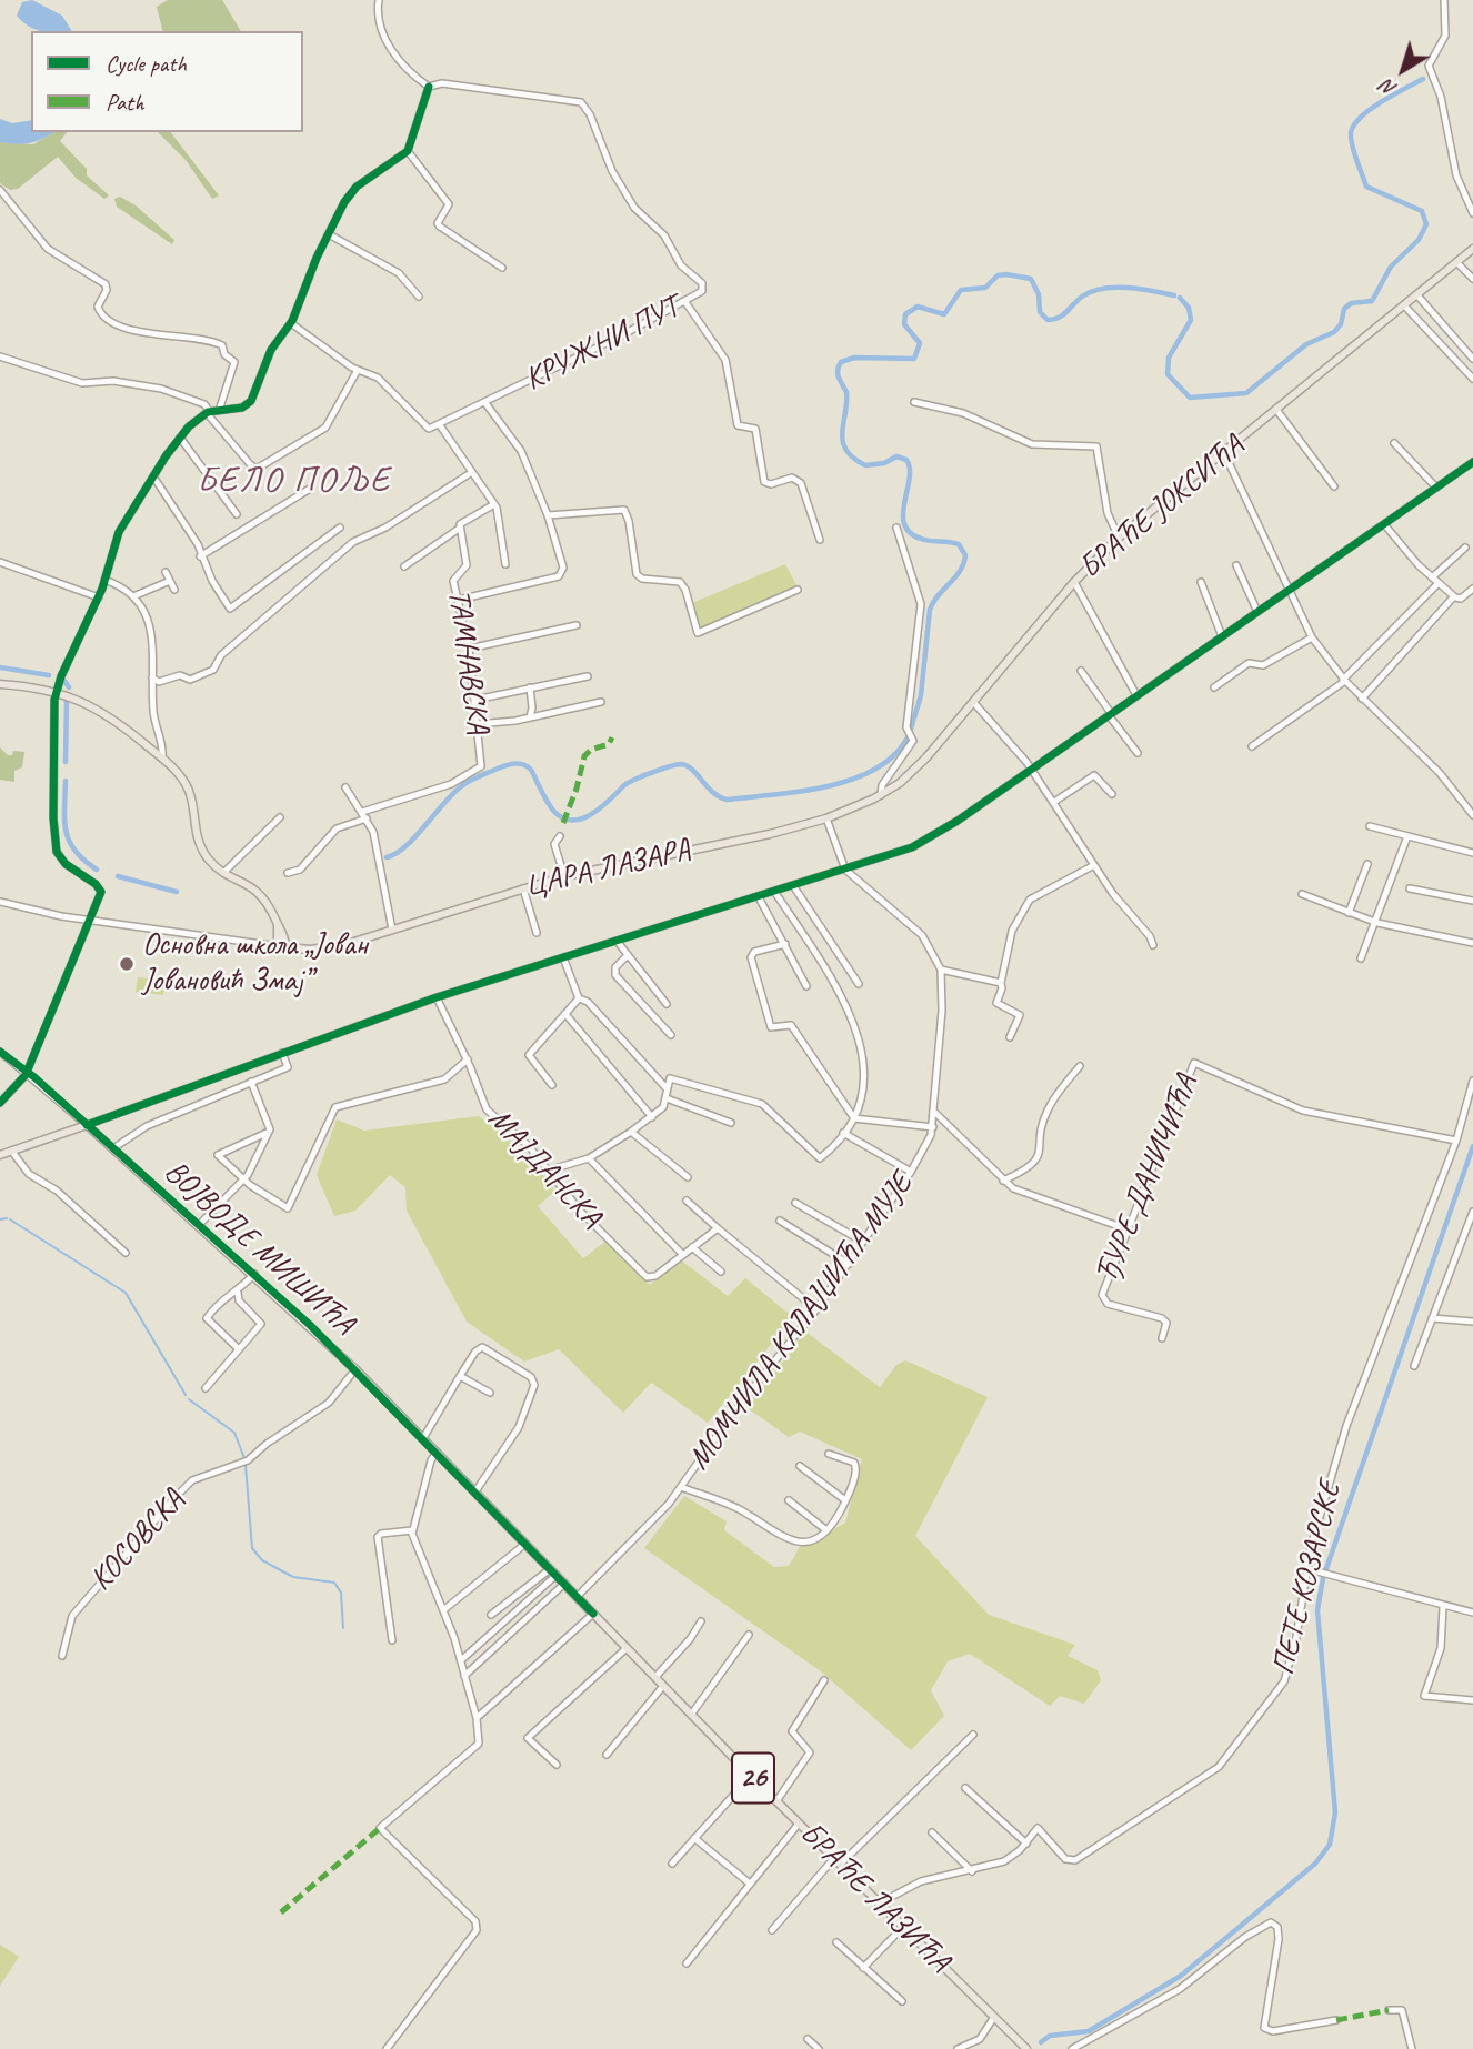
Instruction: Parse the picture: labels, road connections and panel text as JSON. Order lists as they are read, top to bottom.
{
  "streets": {
    "main road": [
      "БРАЋЕ ЈОКСИЋА",
      "ЦАРА ЛАЗАРА",
      "ВОЈВОДЕ МИШИЋА",
      "26",
      "БРАЋЕ ЛАЗИЋА"
    ],
    "street": [
      "КРУЖНИ ПУТ",
      "ТАМНАВСКА",
      "МАЈДАНСКА",
      "ЂУРЕ ДАНИЧИЋА",
      "МОМЧИЛА КАЛАЈЏИЋА МУЈЕ",
      "КОСОВСКА",
      "ПЕТЕ КОЗАРСКЕ"
    ]
  },
  "crossings": [
    ["БРАЋЕ ЈОКСИЋА", "ЦАРА ЛАЗАРА"],
    ["ЦАРА ЛАЗАРА", "МОМЧИЛА КАЛАЈЏИЋА МУЈЕ"],
    ["ЂУРЕ ДАНИЧИЋА", "ПЕТЕ КОЗАРСКЕ"],
    ["ВОЈВОДЕ МИШИЋА", "КОСОВСКА"],
    ["ВОЈВОДЕ МИШИЋА", "26"],
    ["МОМЧИЛА КАЛАЈЏИЋА МУЈЕ", "26"],
    ["ПЕТЕ КОЗАРСКЕ", "БРАЋЕ ЛАЗИЋА"],
    ["26", "БРАЋЕ ЛАЗИЋА"]
  ],
  "districts": ["БЕЛО ПОЉЕ"],
  "places": ["Основна школа „Јован Јовановић Змај”"],
  "legend": ["Cycle path", "Path"],
  "north": "bottom left"
}
